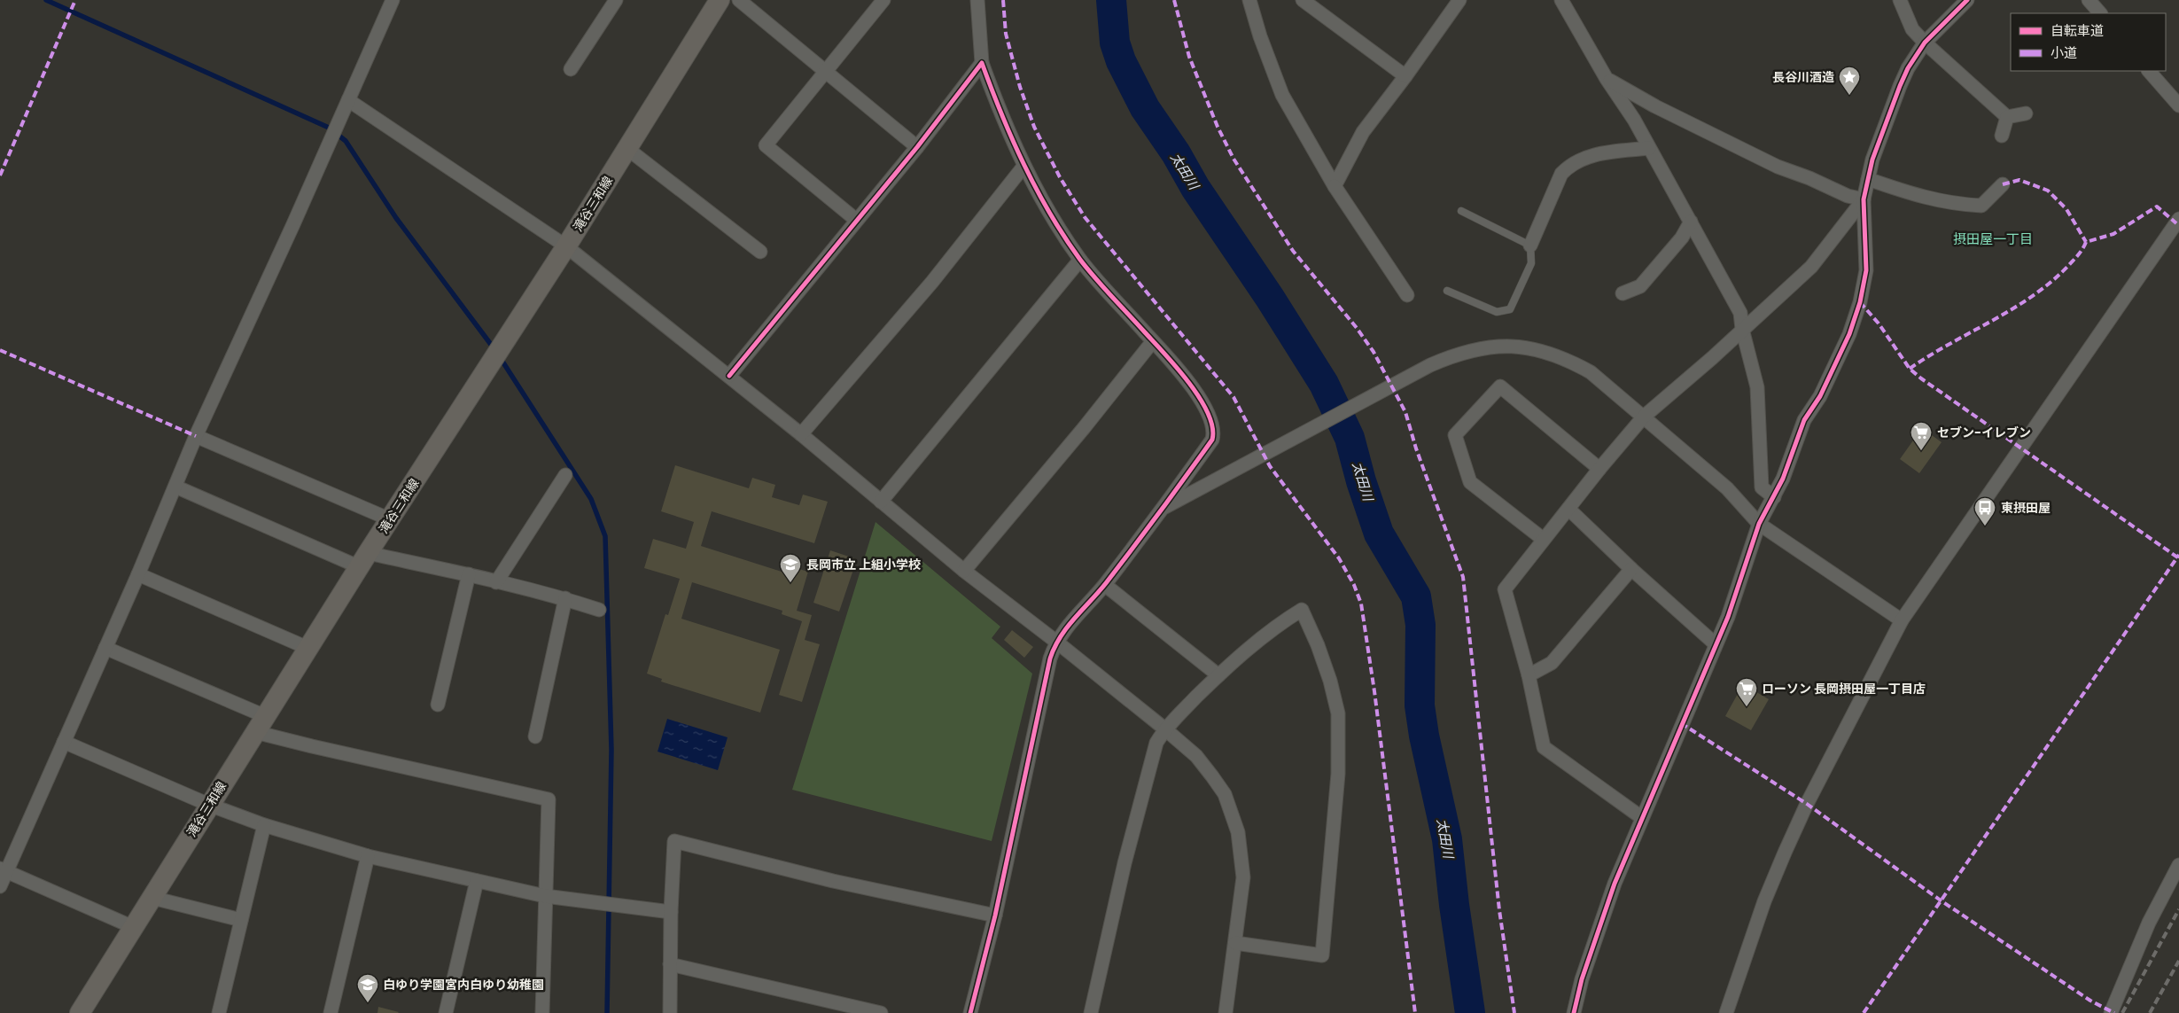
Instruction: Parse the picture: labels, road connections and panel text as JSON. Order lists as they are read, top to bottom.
{
  "streets": {
    "main road": ["滝谷三和線"]
  },
  "districts": ["摂田屋一丁目"],
  "water": ["太田川"],
  "places": {
    "place": ["長谷川酒造"],
    "supermarket": ["セブン-イレブン", "ローソン 長岡摂田屋一丁目店"],
    "bus stop": ["東摂田屋"],
    "school or university": ["長岡市立 上組小学校", "白ゆり学園宮内白ゆり幼稚園"]
  },
  "legend": ["自転車道", "小道"]
}
